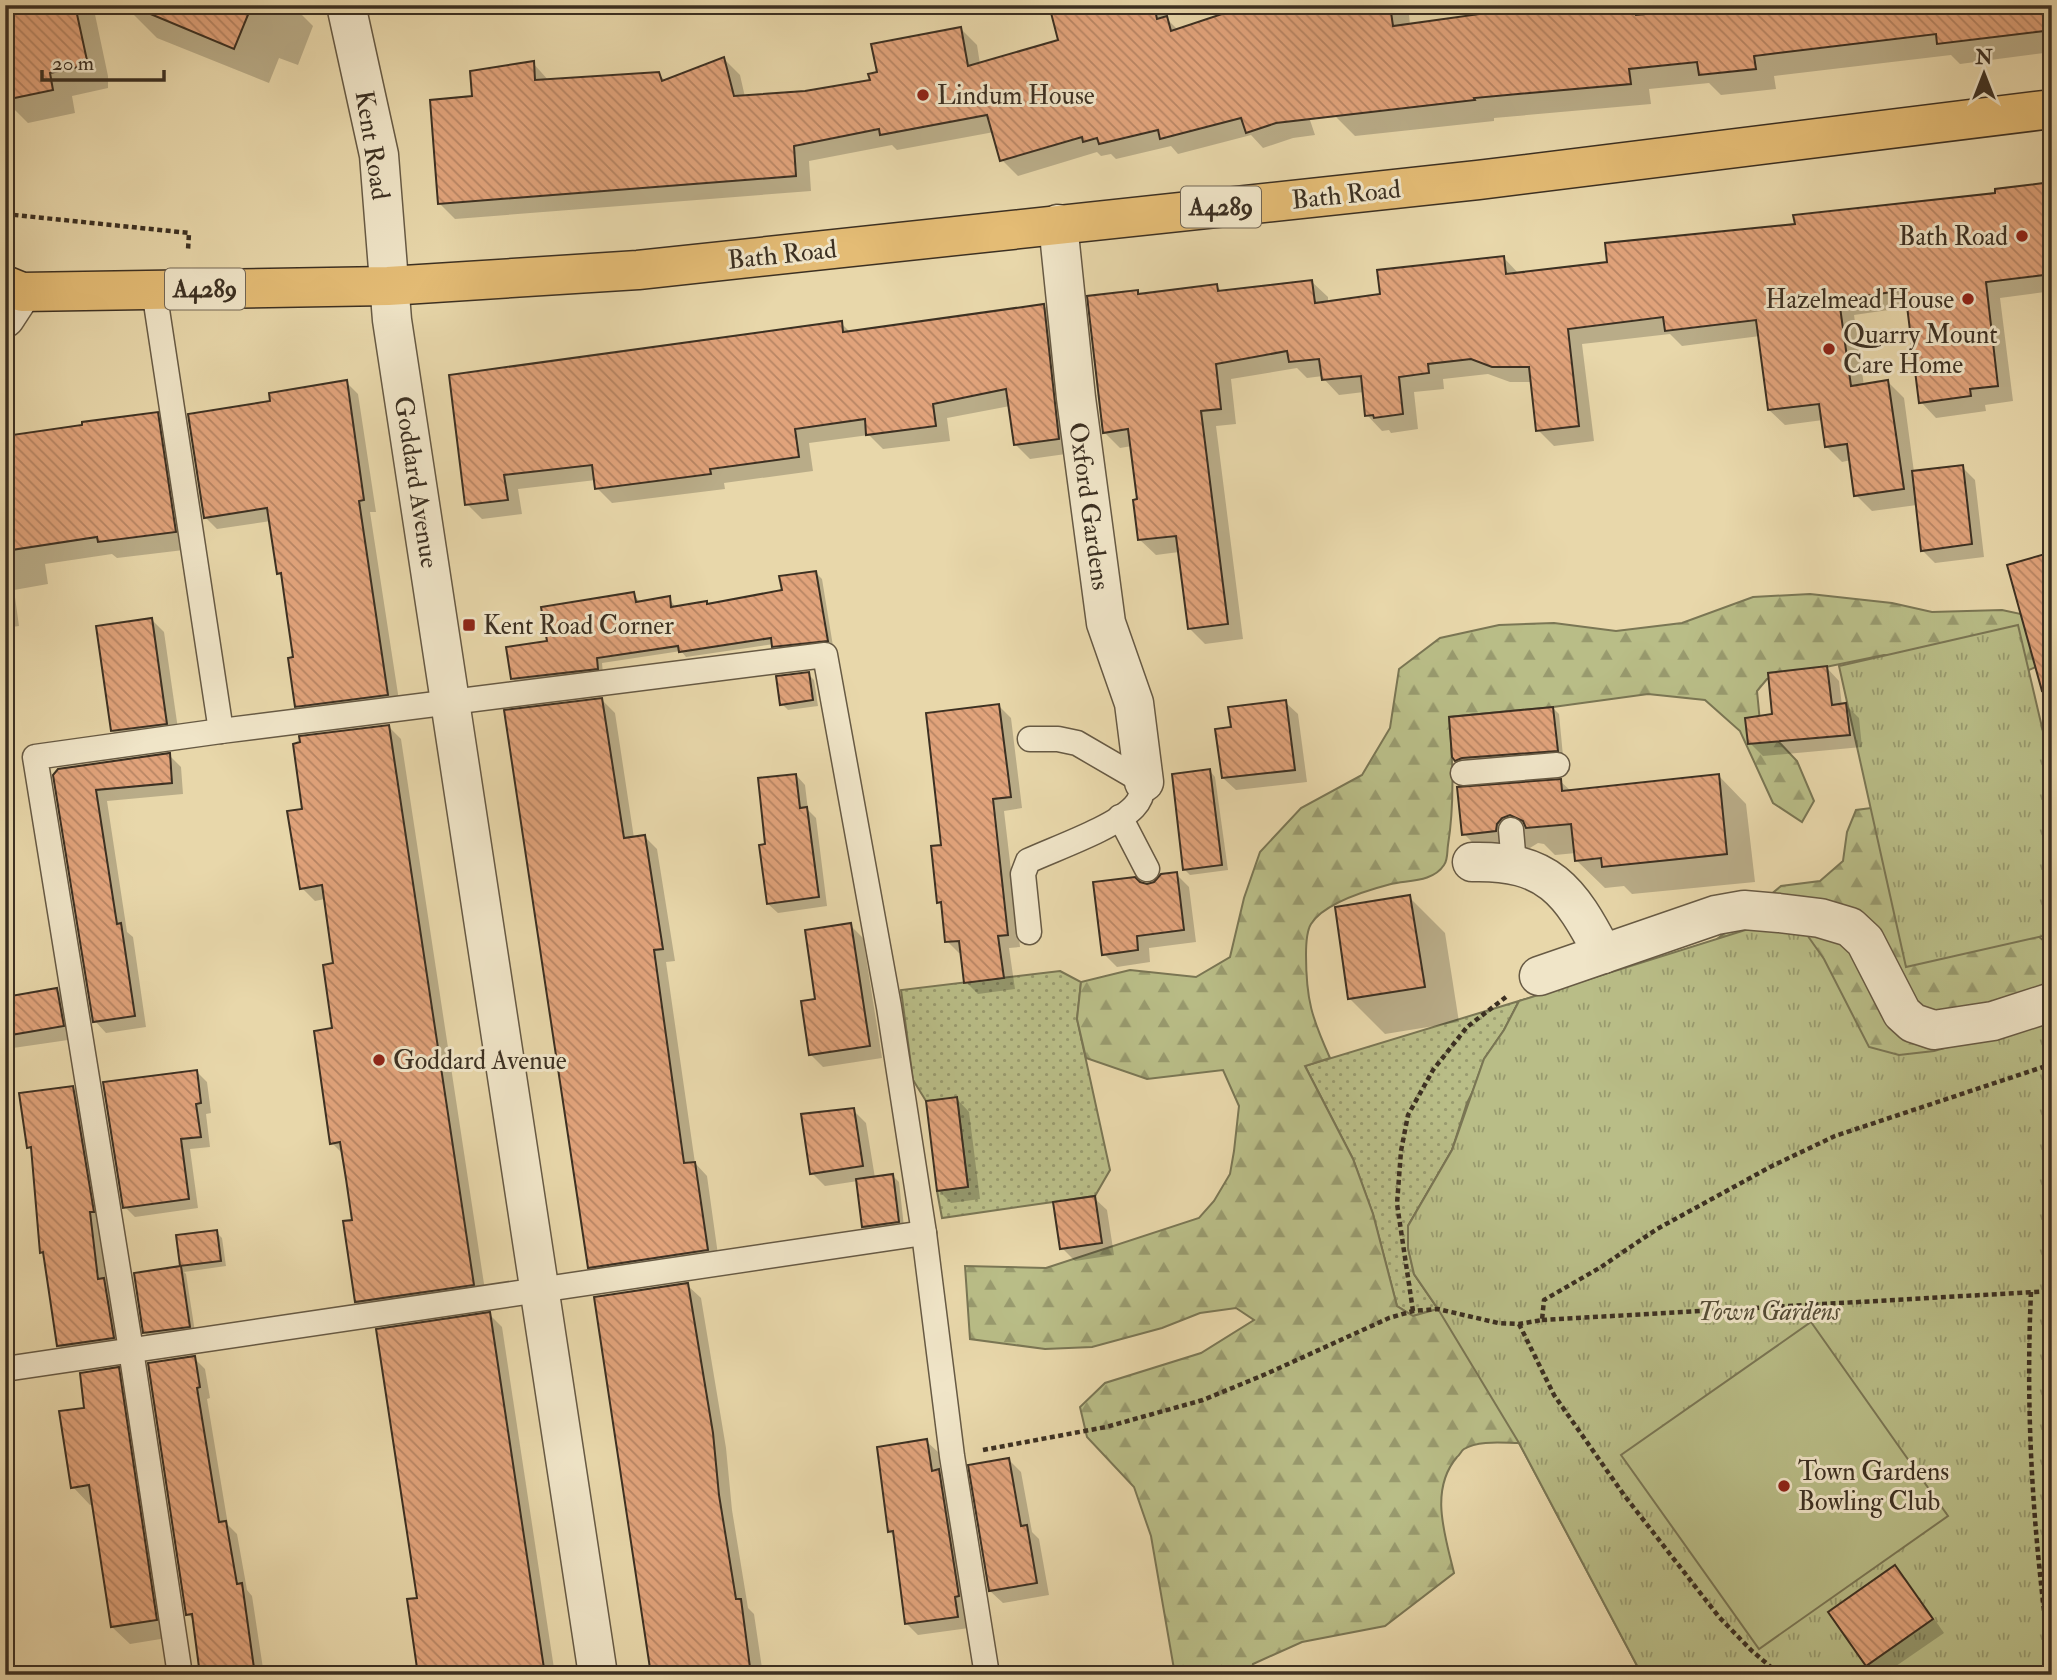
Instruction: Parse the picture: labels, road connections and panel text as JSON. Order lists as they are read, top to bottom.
{
  "streets": {
    "main road": ["Bath Road", "A4289"],
    "street": ["Kent Road", "Goddard Avenue", "Oxford Gardens"]
  },
  "crossings": [
    ["Kent Road", "Bath Road"],
    ["Kent Road", "A4289"],
    ["Kent Road", "Goddard Avenue"],
    ["Bath Road", "A4289"],
    ["Bath Road", "Goddard Avenue"],
    ["Bath Road", "Oxford Gardens"],
    ["A4289", "Goddard Avenue"]
  ],
  "parks": ["Town Gardens"],
  "places": {
    "other": [
      "Lindum House",
      "Bath Road",
      "Hazelmead House",
      "Quarry Mount Care Home",
      "Goddard Avenue",
      "Town Gardens Bowling Club"
    ],
    "transit": ["Kent Road Corner"]
  },
  "scale_bar": "20 m",
  "north": "top"
}
